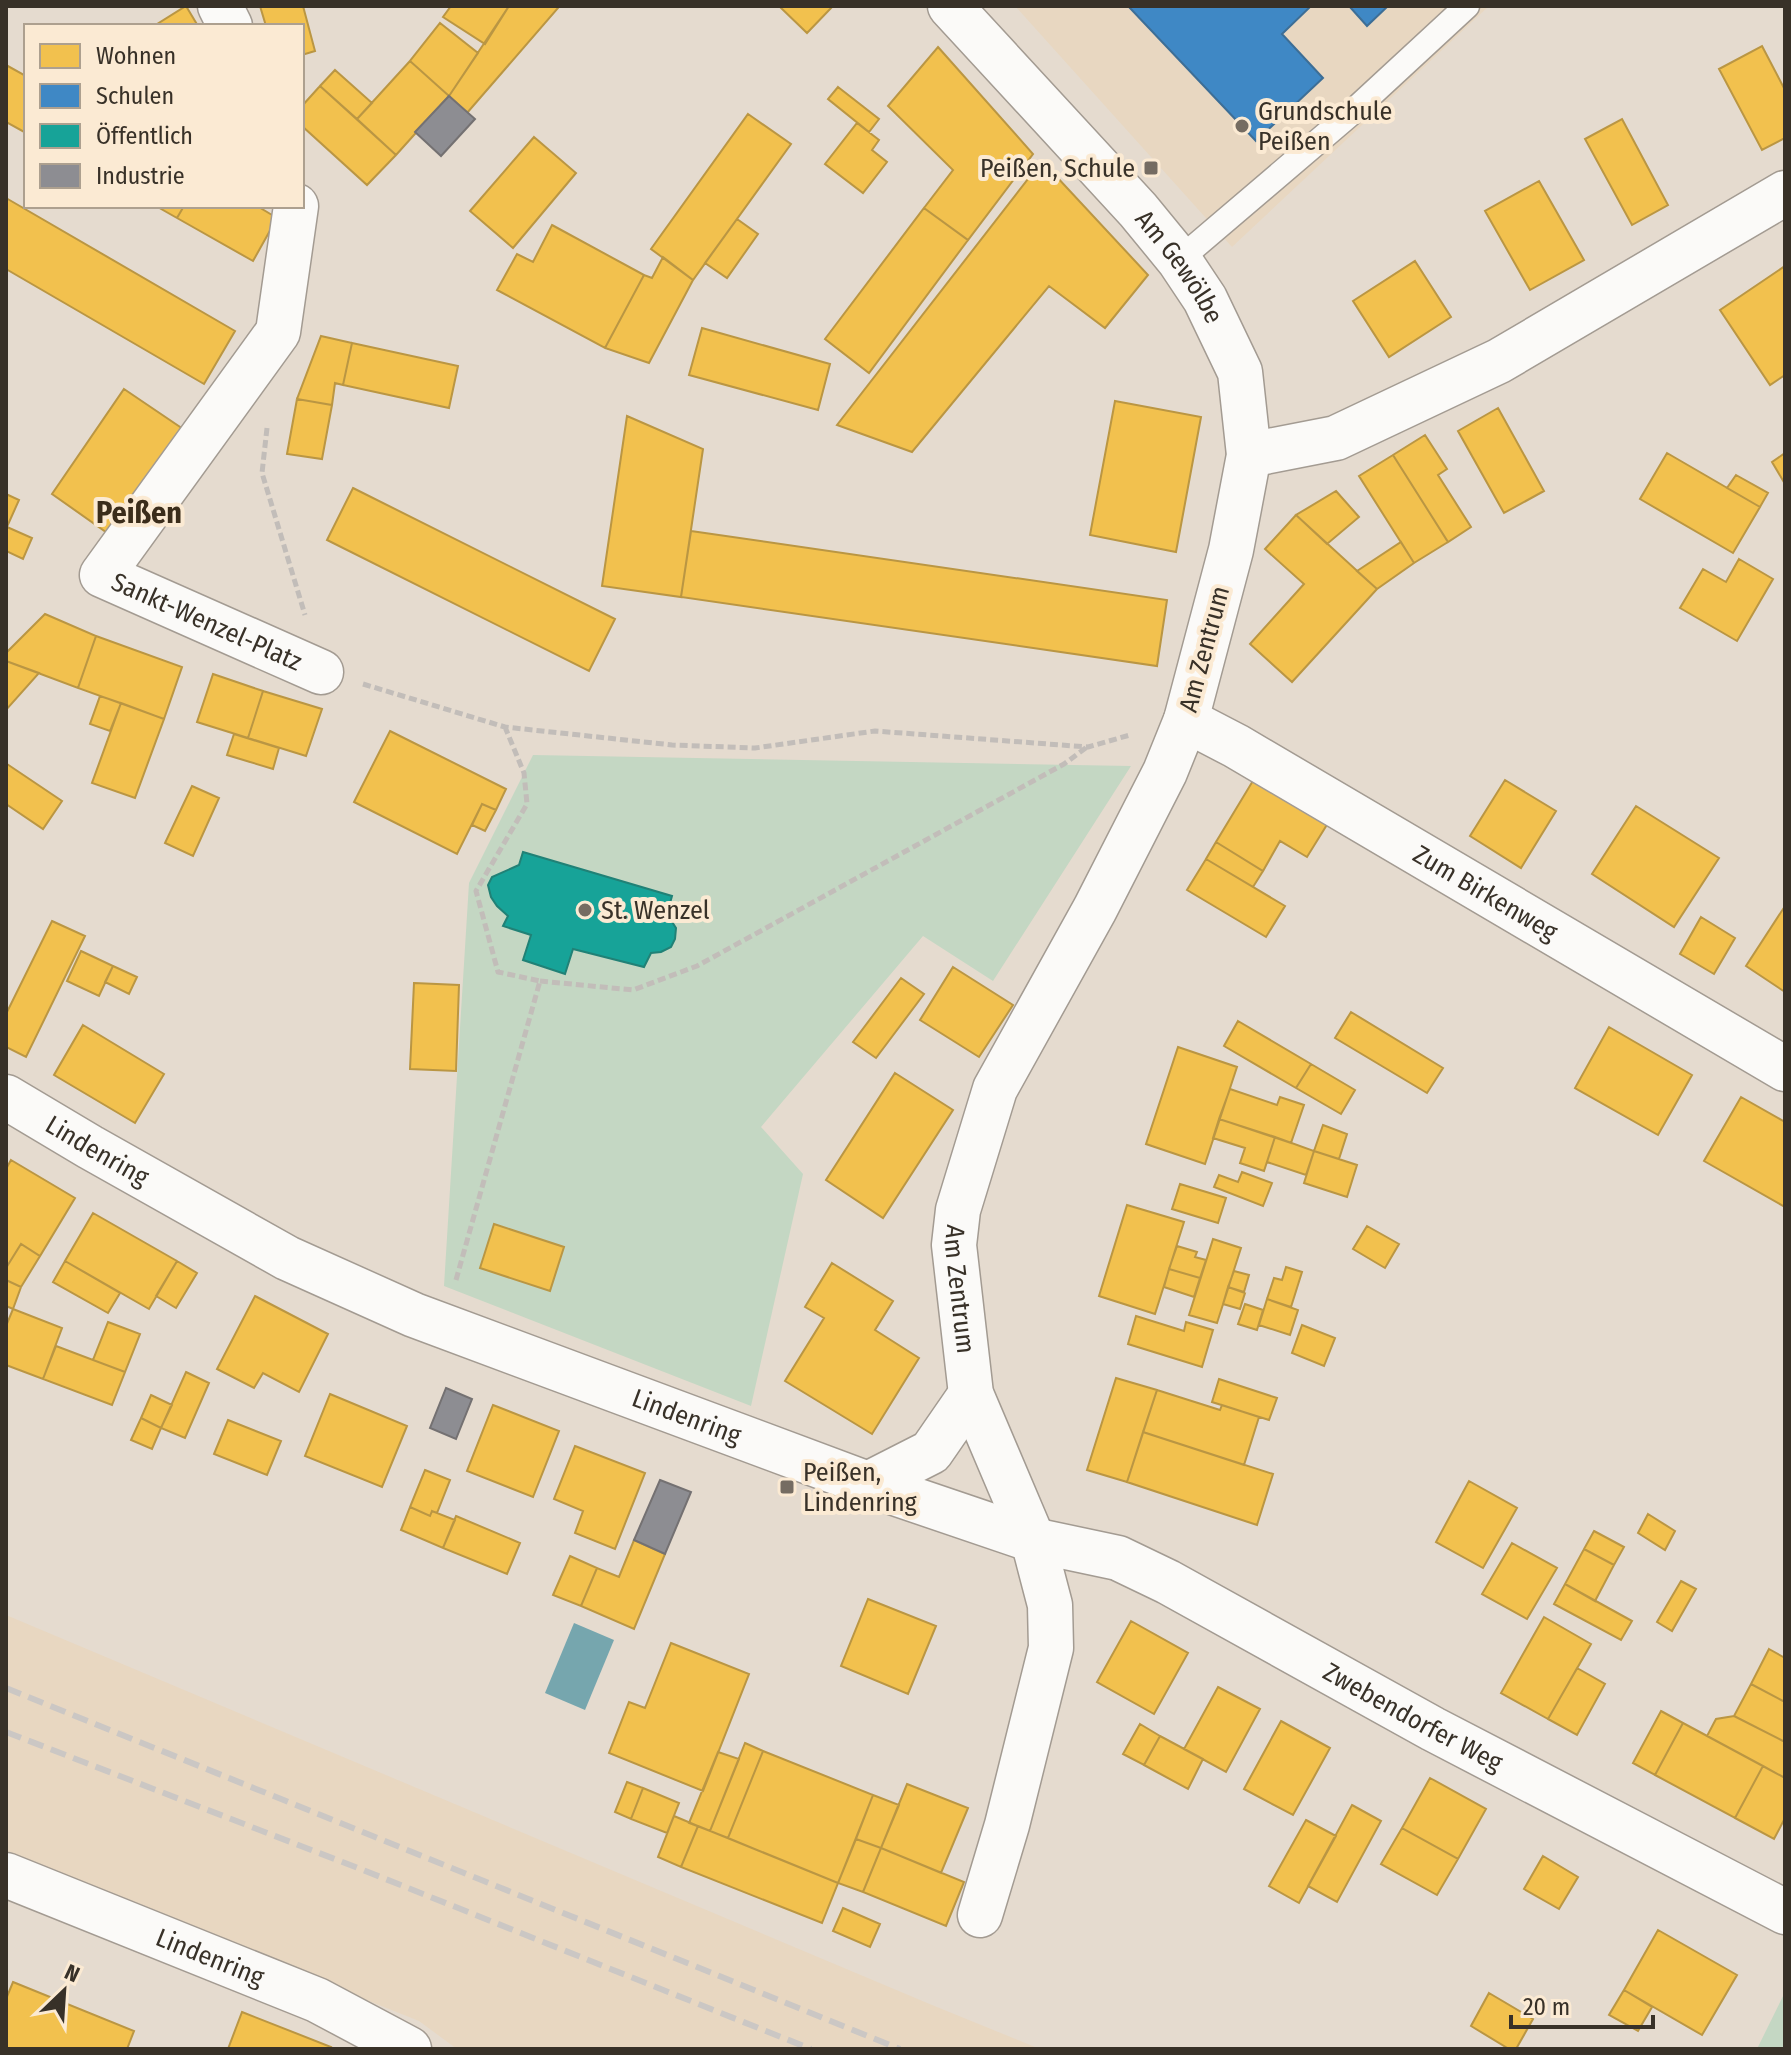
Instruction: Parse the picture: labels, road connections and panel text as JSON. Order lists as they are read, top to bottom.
{
  "streets": {
    "street": [
      "Am Gewölbe",
      "Sankt-Wenzel-Platz",
      "Am Zentrum",
      "Zum Birkenweg",
      "Lindenring",
      "Zwebendorfer Weg"
    ]
  },
  "crossings": [
    ["Am Gewölbe", "Am Zentrum"],
    ["Am Zentrum", "Zum Birkenweg"],
    ["Am Zentrum", "Lindenring"],
    ["Am Zentrum", "Zwebendorfer Weg"],
    ["Lindenring", "Zwebendorfer Weg"]
  ],
  "districts": ["Peißen"],
  "places": {
    "other": ["Grundschule Peißen", "St. Wenzel"],
    "transit": ["Peißen, Schule", "Peißen, Lindenring"]
  },
  "legend": [
    "Wohnen",
    "Schulen",
    "Öffentlich",
    "Industrie"
  ],
  "scale_bar": "20 m",
  "north": "top right"
}
